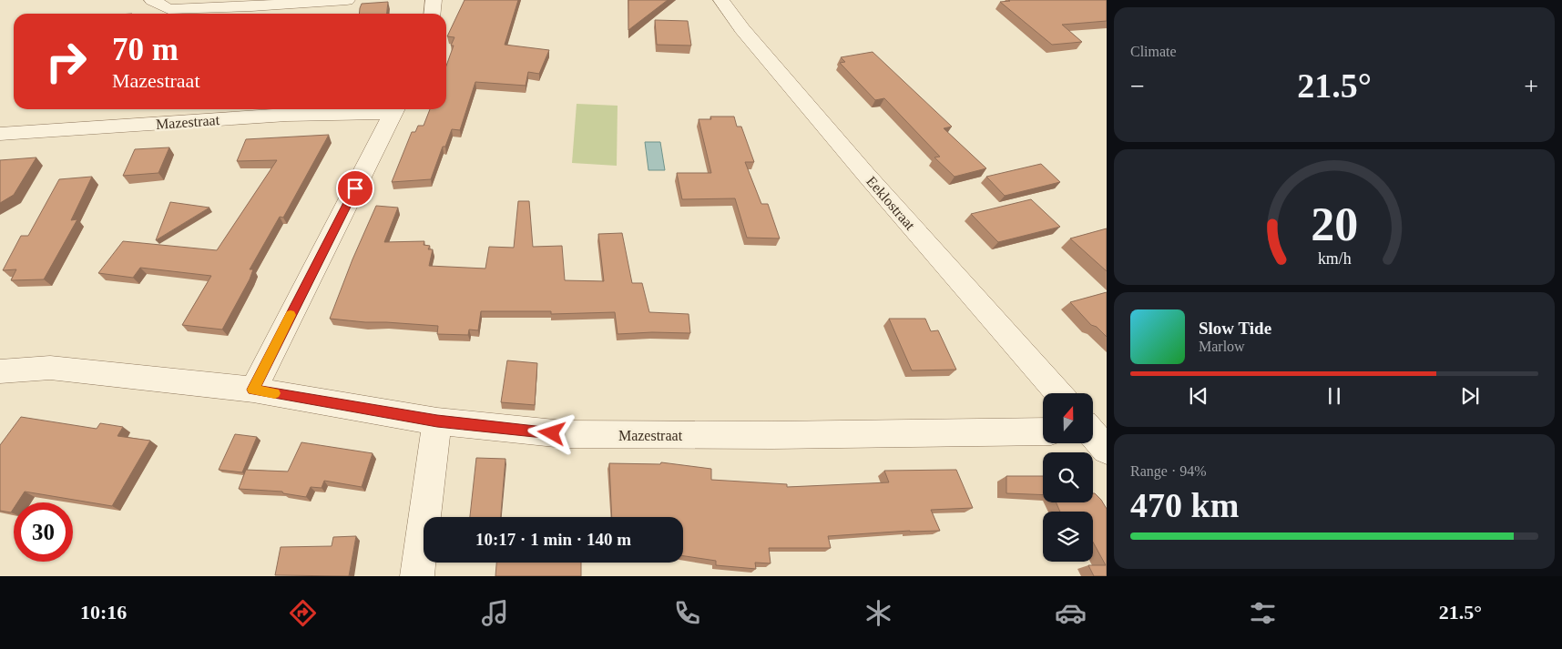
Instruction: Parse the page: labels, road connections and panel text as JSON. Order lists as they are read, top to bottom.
{
  "streets": {
    "street": ["Mazestraat", "Eeklostraat"]
  },
  "north": "top",
  "page": {
    "tile": [
      "Climate",
      ["Range · 94%", "470 km"]
    ],
    "turn": ["70 m", "Mazestraat"],
    "heat": ["−", "21.5°", "+"],
    "song": ["Slow Tide", "Marlow"],
    "limit": "30",
    "trip": "10:17 · 1 min · 140 m",
    "tabs": ["10:16", "21.5°"],
    "gauge": ["20", "km/h"]
  }
}
